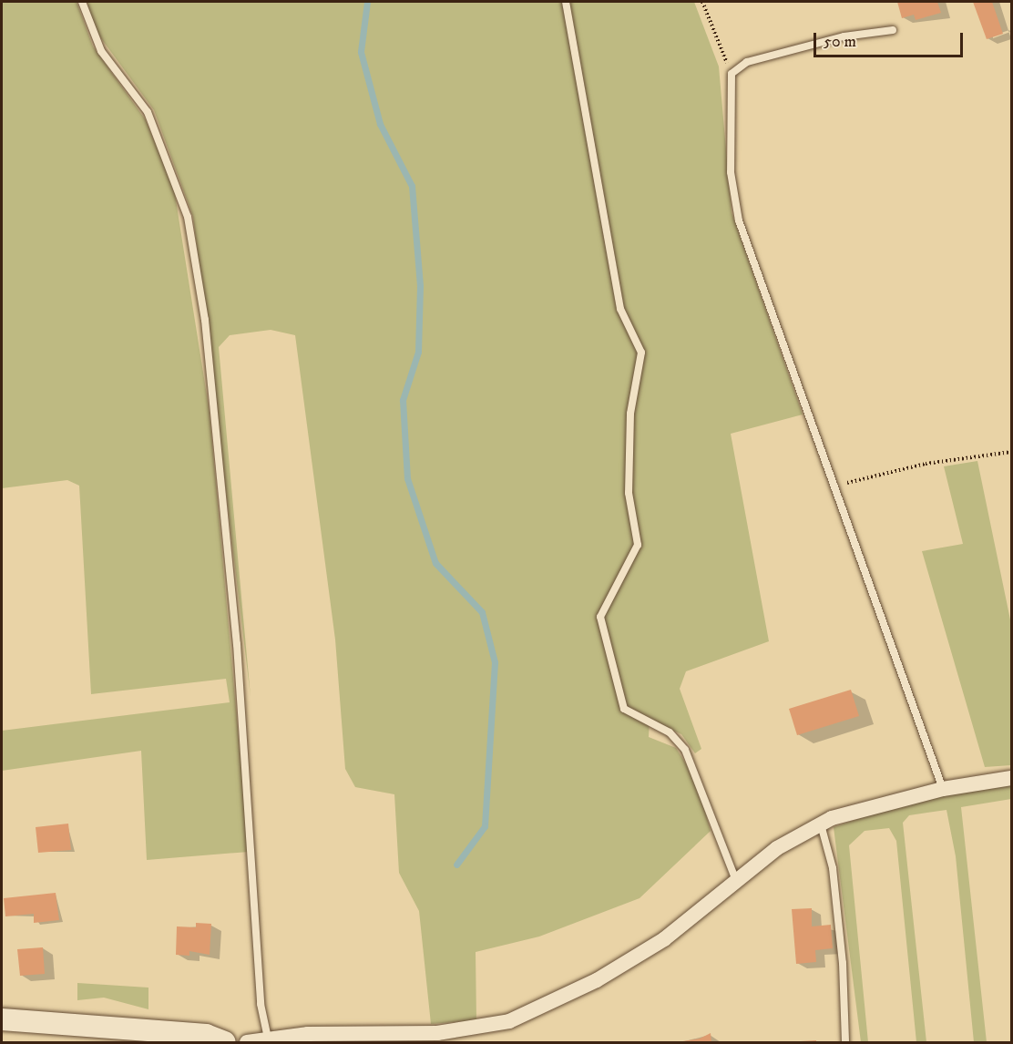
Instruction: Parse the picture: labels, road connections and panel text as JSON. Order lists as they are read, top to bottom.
{
  "scale_bar": "50 m"
}
